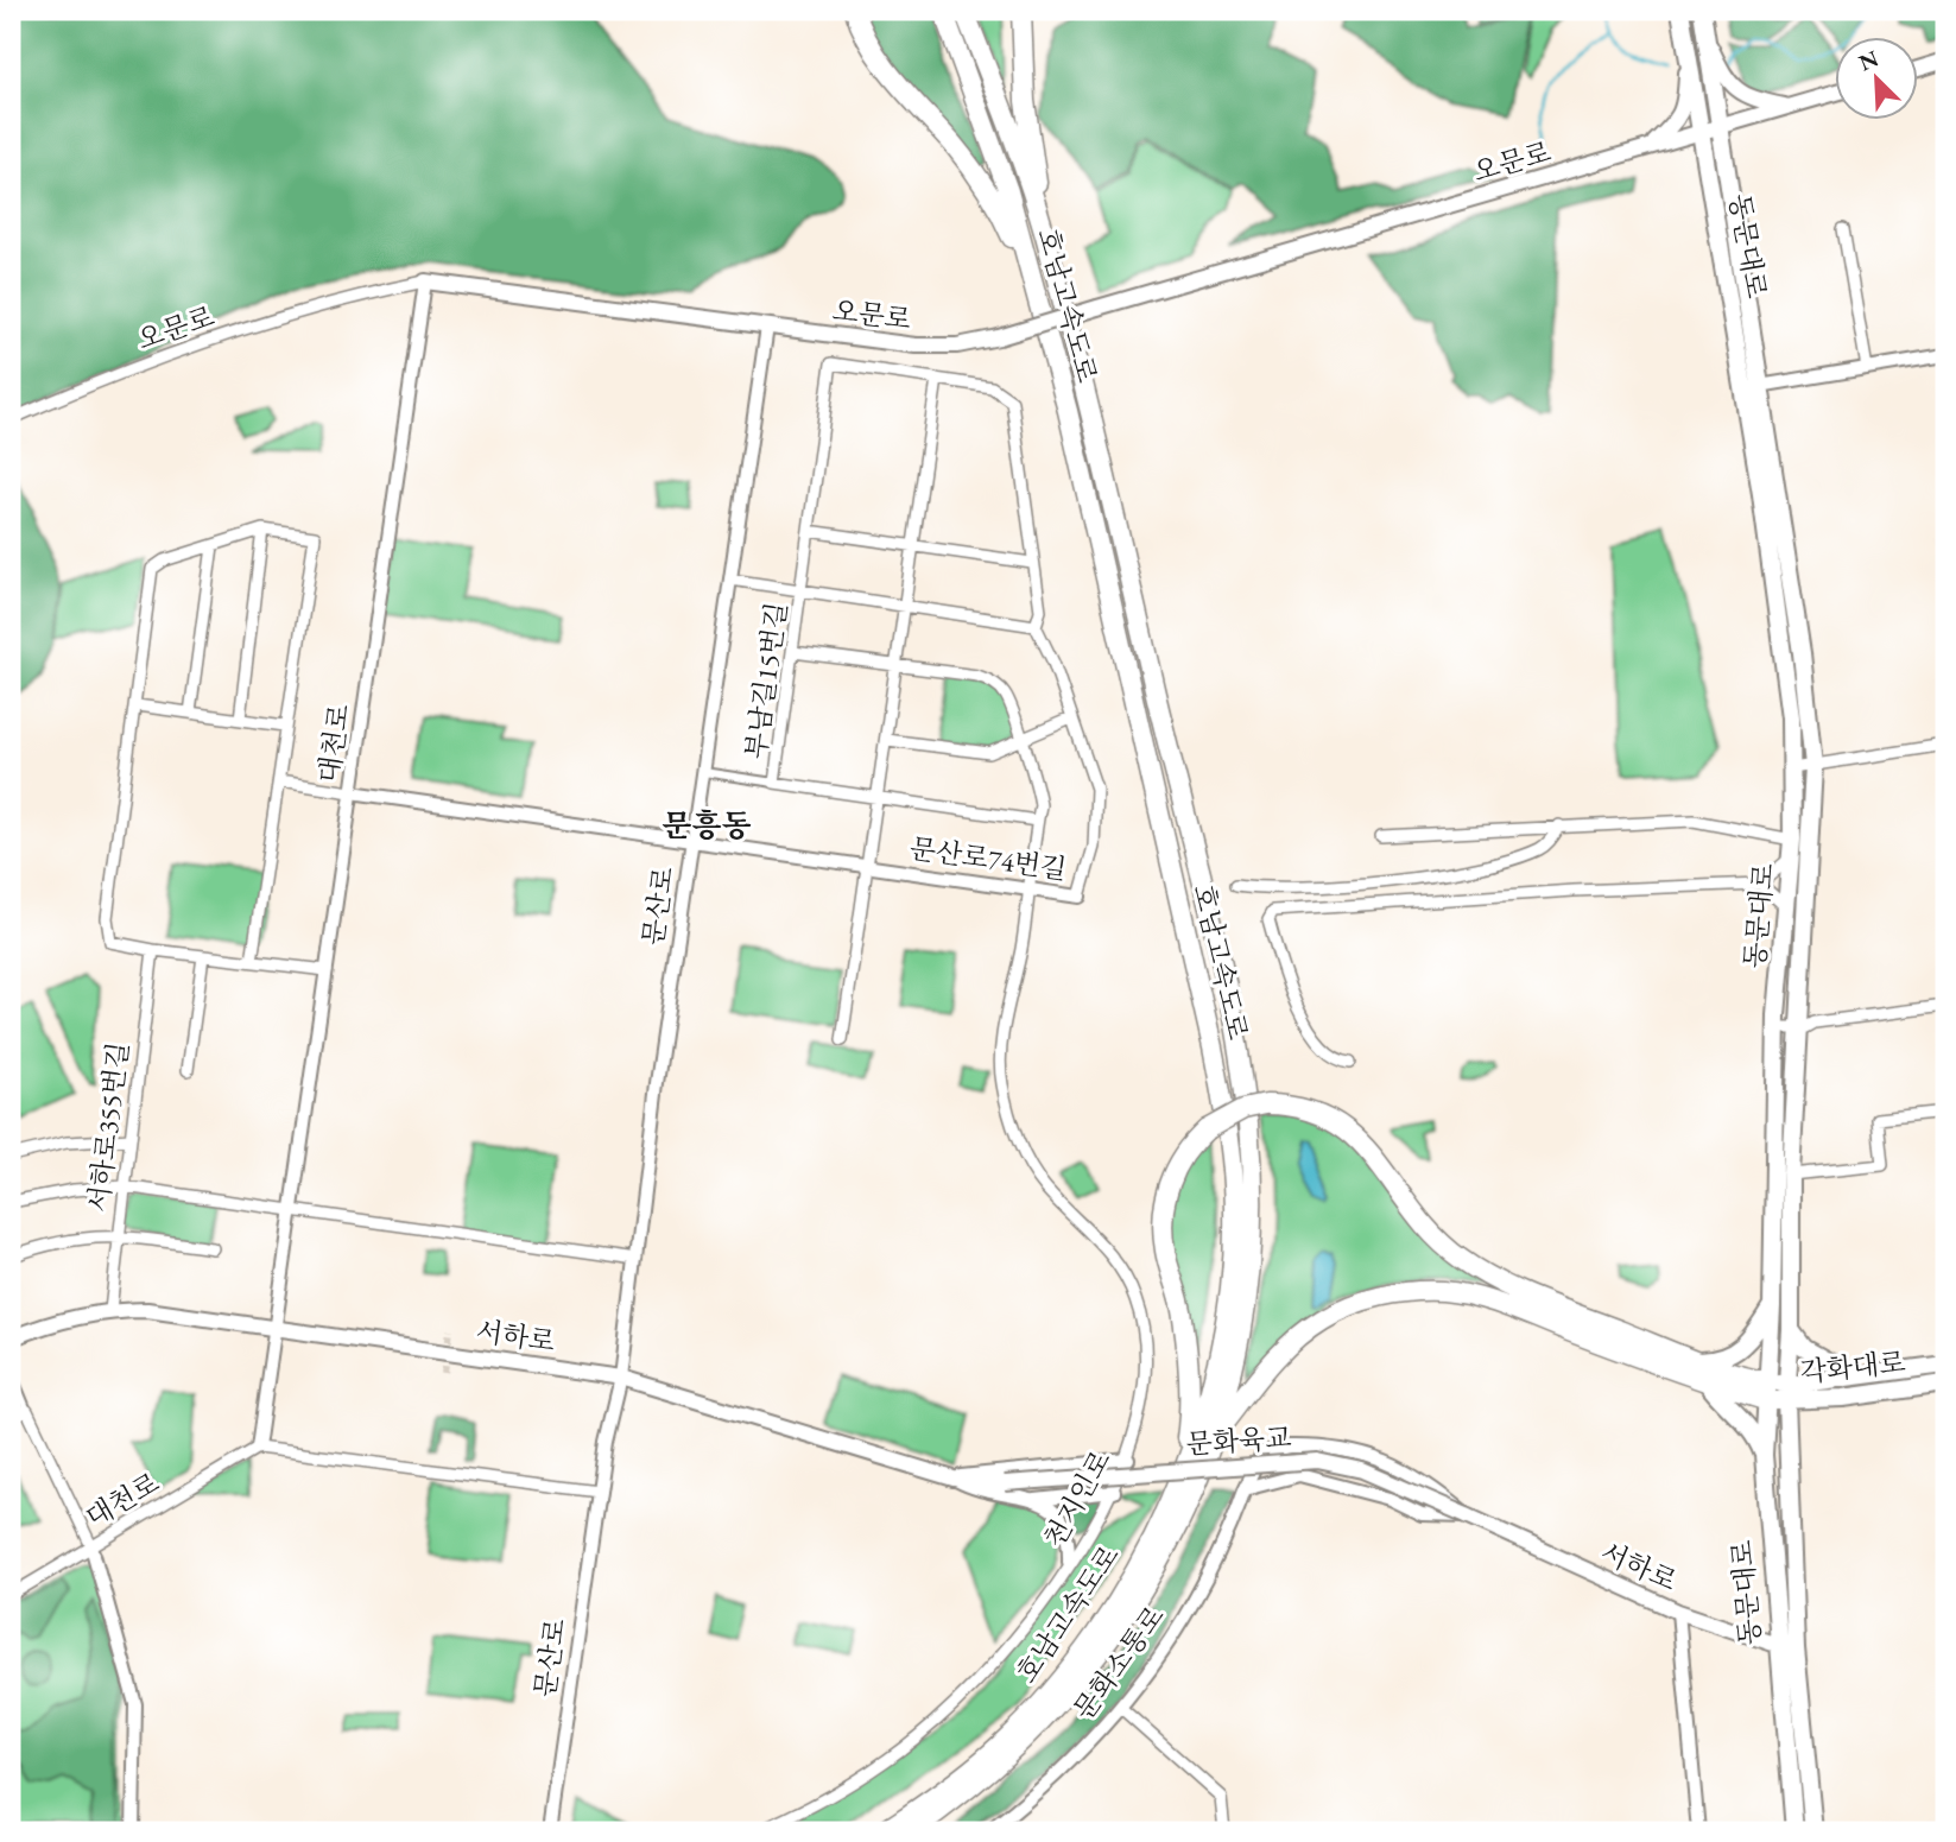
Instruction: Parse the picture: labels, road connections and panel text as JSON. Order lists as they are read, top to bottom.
{
  "streets": {
    "highway": ["호남고속도로"],
    "main road": [
      "오문로",
      "동문대로",
      "서하로",
      "각화대로",
      "문화육교"
    ],
    "street": [
      "부남길15번길",
      "대천로",
      "문산로74번길",
      "문산로",
      "서하로355번길",
      "천지인로",
      "문화소통로"
    ]
  },
  "crossings": [
    ["오문로", "동문대로"],
    ["오문로", "대천로"],
    ["오문로", "문산로"],
    ["동문대로", "서하로"],
    ["동문대로", "각화대로"],
    ["부남길15번길", "문산로74번길"],
    ["부남길15번길", "천지인로"],
    ["대천로", "문산로74번길"],
    ["대천로", "서하로"],
    ["문산로74번길", "문산로"],
    ["문산로74번길", "천지인로"],
    ["문산로", "서하로"],
    ["서하로355번길", "서하로"],
    ["서하로", "문화육교"],
    ["서하로", "문화소통로"],
    ["문화육교", "문화소통로"]
  ],
  "districts": ["문흥동"],
  "north": "top left"
}
